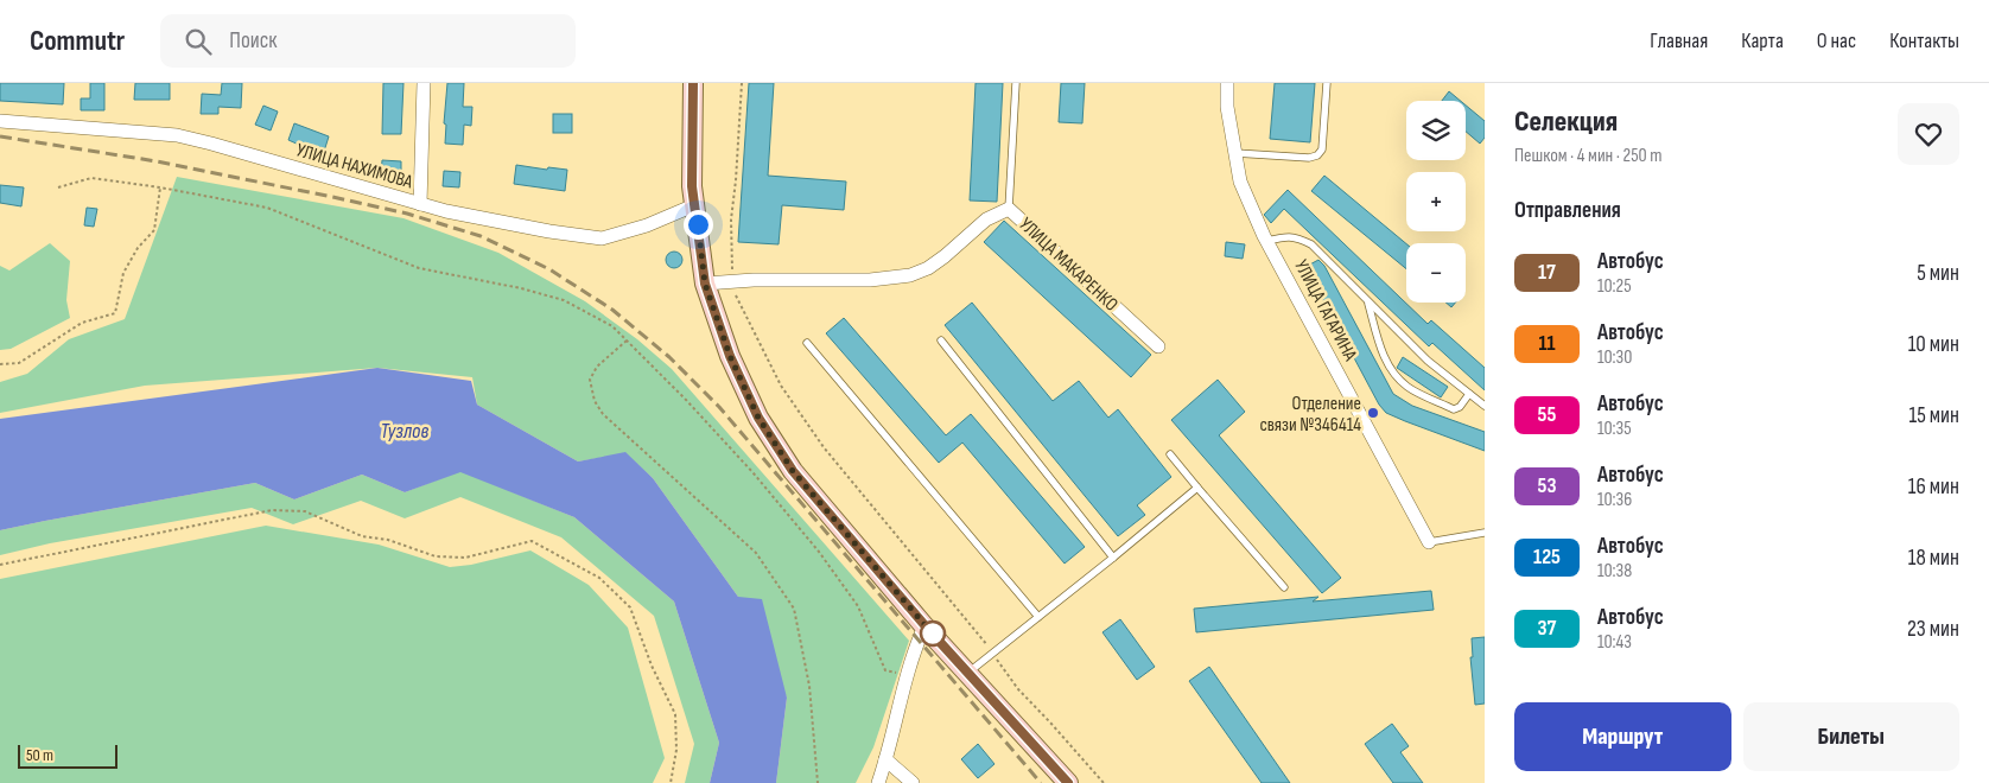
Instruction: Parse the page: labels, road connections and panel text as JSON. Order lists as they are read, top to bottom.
{
  "streets": {
    "street": ["УЛИЦА НАХИМОВА", "УЛИЦА МАКАРЕНКО", "УЛИЦА ГАГАРИНА"]
  },
  "water": ["Тузлов"],
  "places": ["Отделение связи №346414"],
  "lines": ["bus line 17"],
  "scale_bar": "50 m",
  "page": {
    "header": "Commutr",
    "search": "Поиск",
    "nav": [
      "Главная",
      "Карта",
      "О нас",
      "Контакты"
    ],
    "heading": [
      ["Селекция", "Пешком · 4 мин · 250 m"],
      "Отправления"
    ],
    "map_buttons": ["+", "−"],
    "list": [
      {
        "mark": "17",
        "name": "Автобус",
        "note": "10:25",
        "value": "5 мин"
      },
      {
        "mark": "11",
        "name": "Автобус",
        "note": "10:30",
        "value": "10 мин"
      },
      {
        "mark": "55",
        "name": "Автобус",
        "note": "10:35",
        "value": "15 мин"
      },
      {
        "mark": "53",
        "name": "Автобус",
        "note": "10:36",
        "value": "16 мин"
      },
      {
        "mark": "125",
        "name": "Автобус",
        "note": "10:38",
        "value": "18 мин"
      },
      {
        "mark": "37",
        "name": "Автобус",
        "note": "10:43",
        "value": "23 мин"
      }
    ],
    "buttons": ["Маршрут", "Билеты"],
    "scale": "50 m"
  }
}
